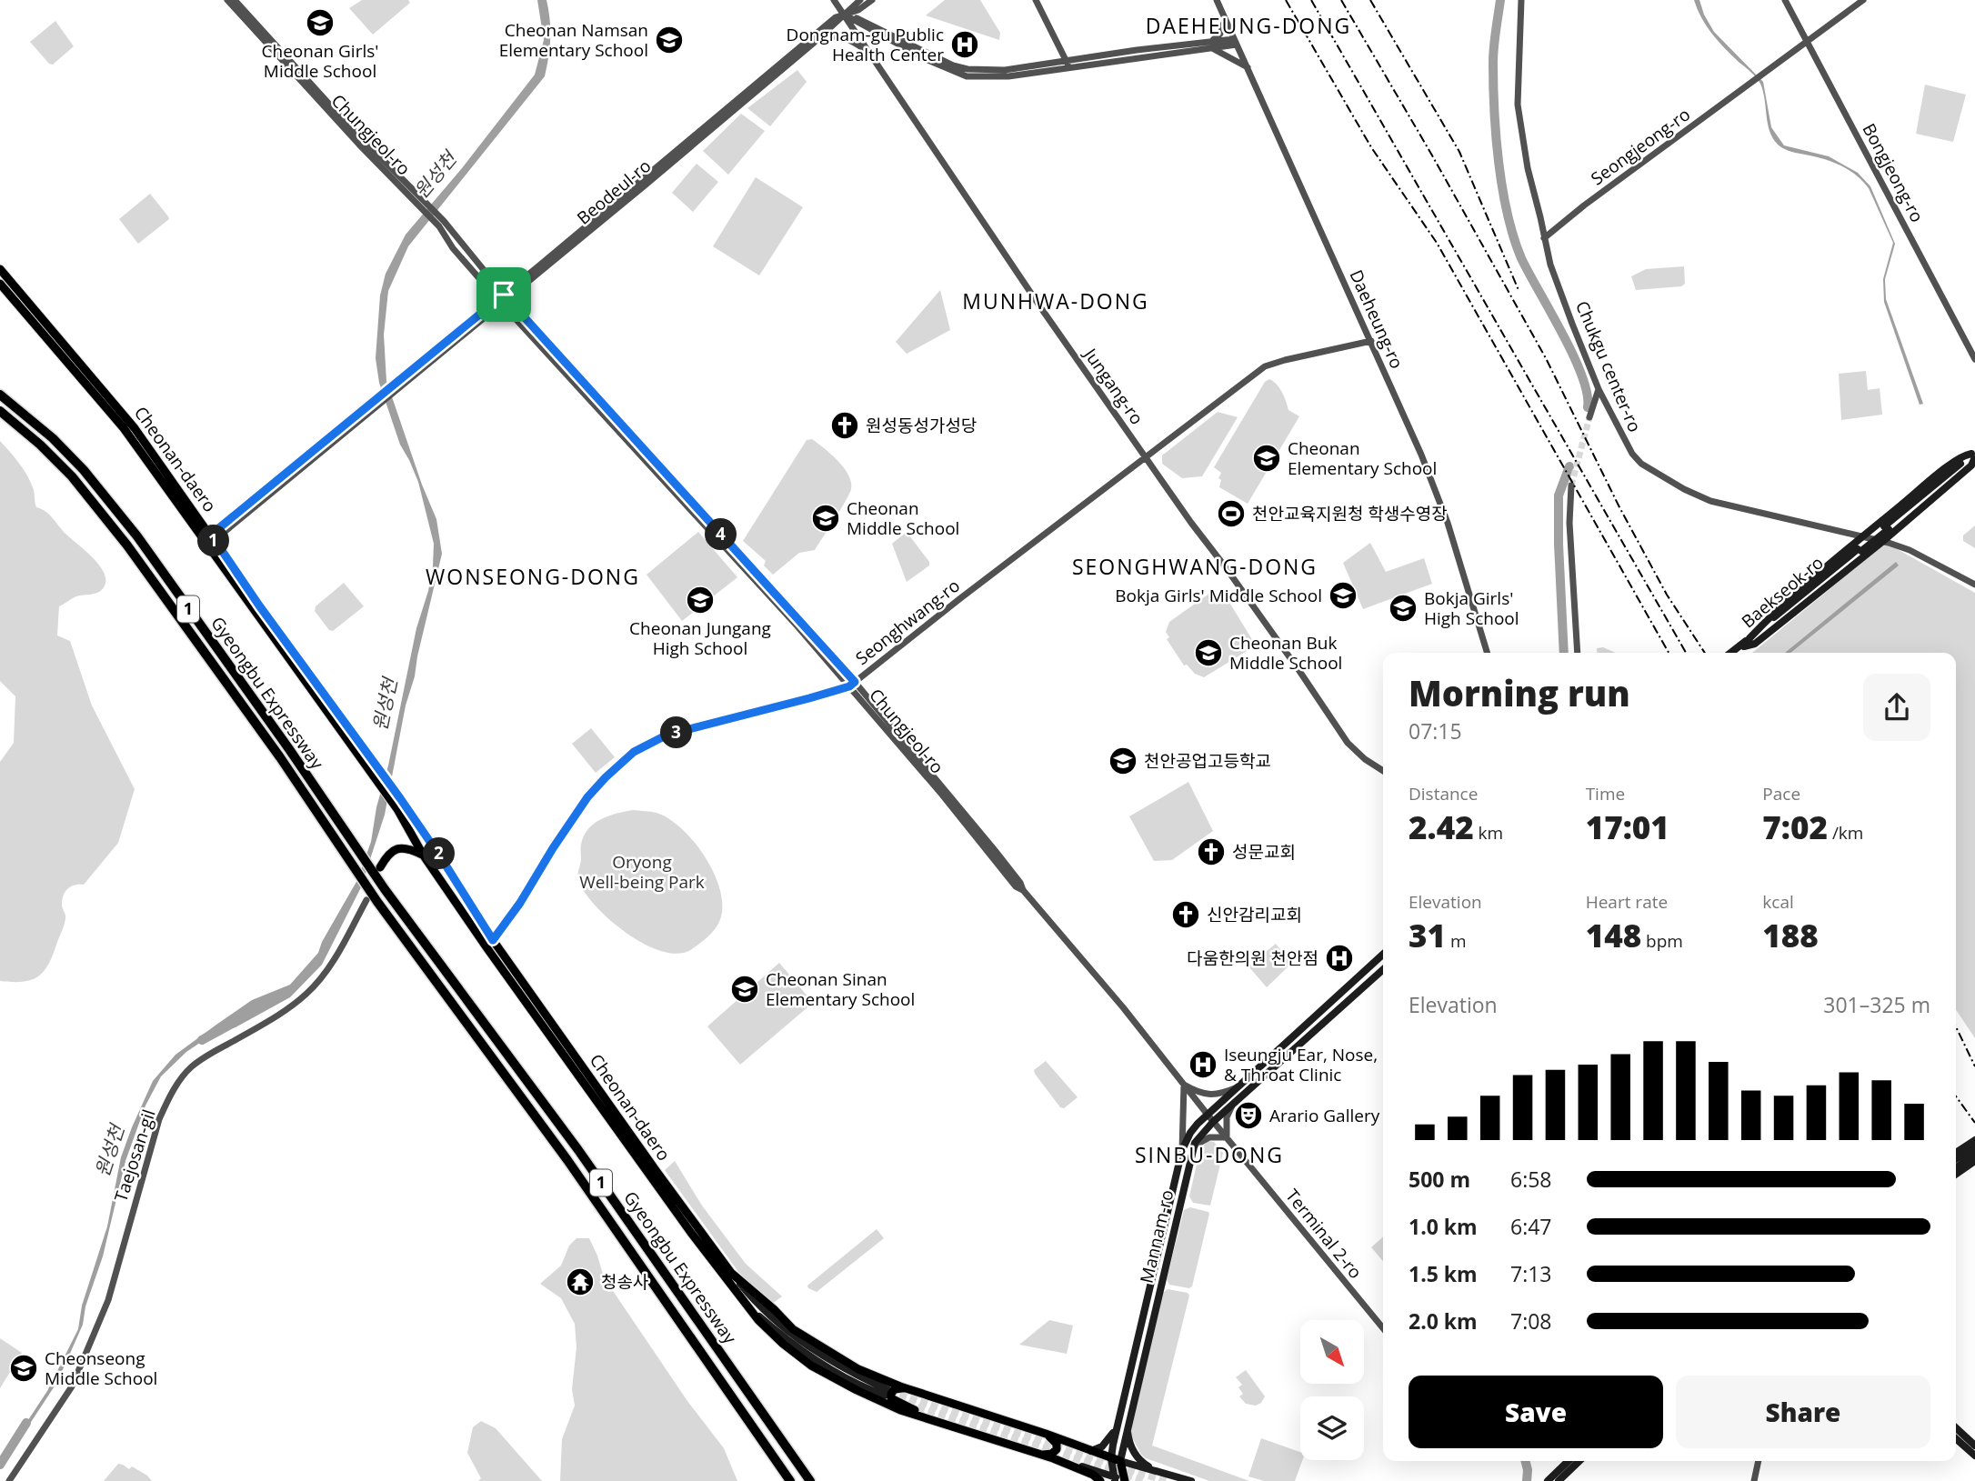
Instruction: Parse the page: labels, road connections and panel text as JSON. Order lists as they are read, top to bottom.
{
  "streets": {
    "highway": ["1", "Gyeongbu Expressway"],
    "main road": ["Cheonan-daero", "Baekseok-ro", "Mannam-ro"],
    "street": [
      "Chungjeol-ro",
      "Seongjeong-ro",
      "Bongjeong-ro",
      "Beodeul-ro",
      "Daeheung-ro",
      "Chukgu center-ro",
      "Jungang-ro",
      "Seonghwang-ro",
      "Taejosan-gil",
      "Terminal 2-ro"
    ]
  },
  "crossings": [
    ["Chungjeol-ro", "Beodeul-ro"],
    ["Chungjeol-ro", "Seonghwang-ro"],
    ["Chungjeol-ro", "Terminal 2-ro"],
    ["Chungjeol-ro", "Mannam-ro"],
    ["Seongjeong-ro", "Bongjeong-ro"],
    ["Seongjeong-ro", "Chukgu center-ro"],
    ["Beodeul-ro", "Jungang-ro"],
    ["Beodeul-ro", "Cheonan-daero"],
    ["Daeheung-ro", "Seonghwang-ro"],
    ["Jungang-ro", "Seonghwang-ro"],
    ["Cheonan-daero", "Seonghwang-ro"],
    ["Gyeongbu Expressway", "Taejosan-gil"],
    ["Terminal 2-ro", "Mannam-ro"]
  ],
  "districts": [
    "DAEHEUNG-DONG",
    "MUNHWA-DONG",
    "SEONGHWANG-DONG",
    "WONSEONG-DONG",
    "SINBU-DONG"
  ],
  "water": ["원성천"],
  "parks": ["Oryong Well-being Park"],
  "places": {
    "school or university": [
      "Cheonan Girls' Middle School",
      "Cheonan Namsan Elementary School",
      "Cheonan Elementary School",
      "Cheonan Middle School",
      "Bokja Girls' Middle School",
      "Cheonan Jungang High School",
      "Bokja Girls' High School",
      "Cheonan Buk Middle School",
      "천안공업고등학교",
      "Cheonan Sinan Elementary School",
      "Cheonseong Middle School"
    ],
    "hospital": ["Dongnam-gu Public Health Center", "다움한의원 천안점", "Iseungju Ear, Nose, & Throat Clinic"],
    "church": ["원성동성가성당", "성문교회", "신안감리교회"],
    "sports": ["천안교육지원청 학생수영장"],
    "theatre": ["Arario Gallery"],
    "temple": ["청송사"]
  },
  "north": "bottom right",
  "page": {
    "pins": [
      "4",
      "1",
      "3",
      "2"
    ],
    "heading": ["Morning run", "07:15"],
    "stats": [
      ["Distance", "2.42 km"],
      ["Time", "17:01"],
      ["Pace", "7:02 /km"],
      ["Elevation", "31 m"],
      ["Heart rate", "148 bpm"],
      ["kcal", "188"]
    ],
    "chart": ["Elevation", "301–325 m"],
    "list": [
      {
        "name": "500 m",
        "note": "6:58"
      },
      {
        "name": "1.0 km",
        "note": "6:47"
      },
      {
        "name": "1.5 km",
        "note": "7:13"
      },
      {
        "name": "2.0 km",
        "note": "7:08"
      }
    ],
    "buttons": ["Save", "Share"]
  }
}
